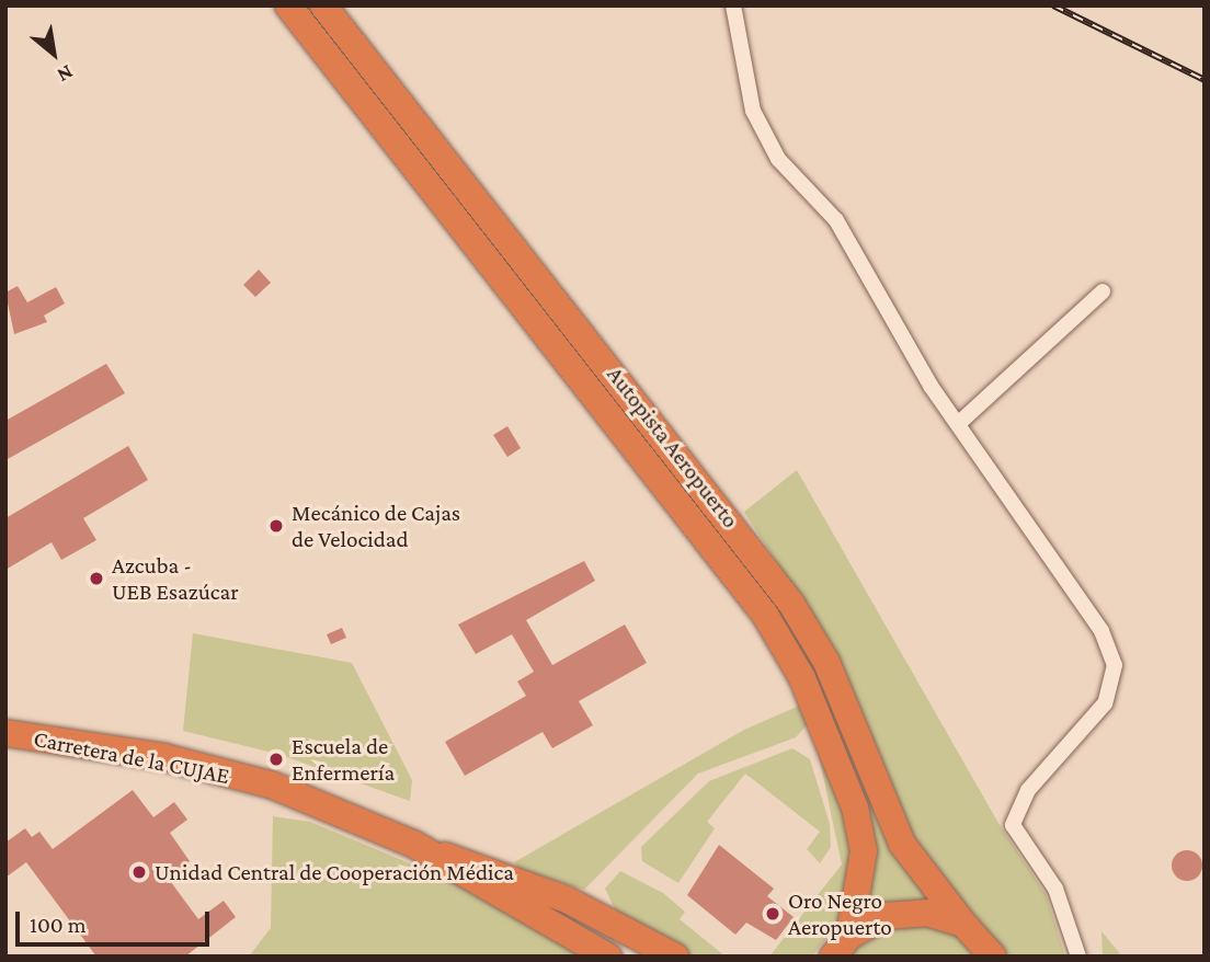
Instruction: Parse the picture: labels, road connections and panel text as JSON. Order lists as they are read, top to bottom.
{
  "streets": {
    "highway": ["Autopista Aeropuerto", "Carretera de la CUJAE"]
  },
  "places": [
    "Mecánico de Cajas de Velocidad",
    "Azcuba - UEB Esazúcar",
    "Escuela de Enfermería",
    "Unidad Central de Cooperación Médica",
    "Oro Negro Aeropuerto"
  ],
  "scale_bar": "100 m",
  "north": "bottom right"
}
